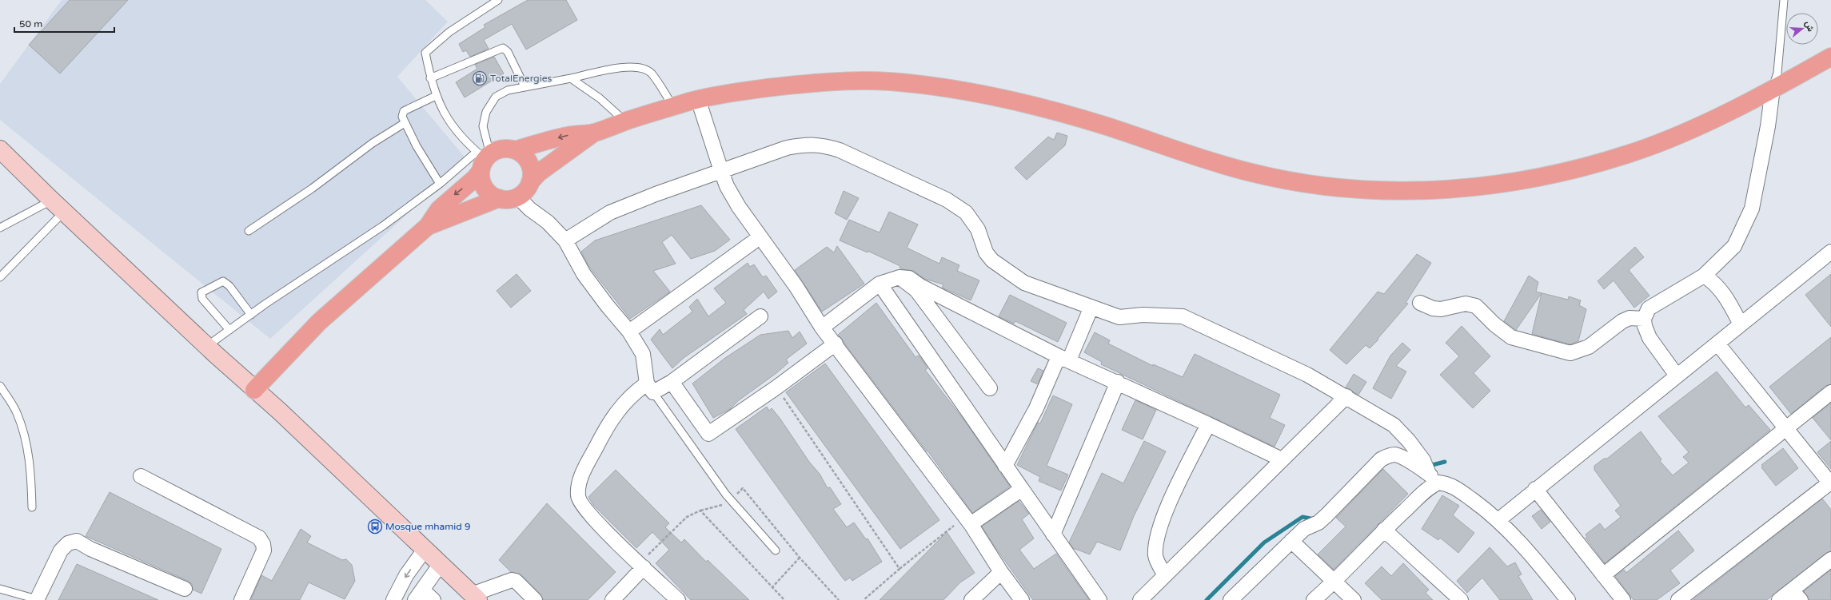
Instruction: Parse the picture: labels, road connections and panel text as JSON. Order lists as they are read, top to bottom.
{
  "places": {
    "fuel station": ["TotalEnergies"],
    "bus stop": ["Mosque mhamid 9"]
  },
  "scale_bar": "50 m",
  "north": "right"
}
